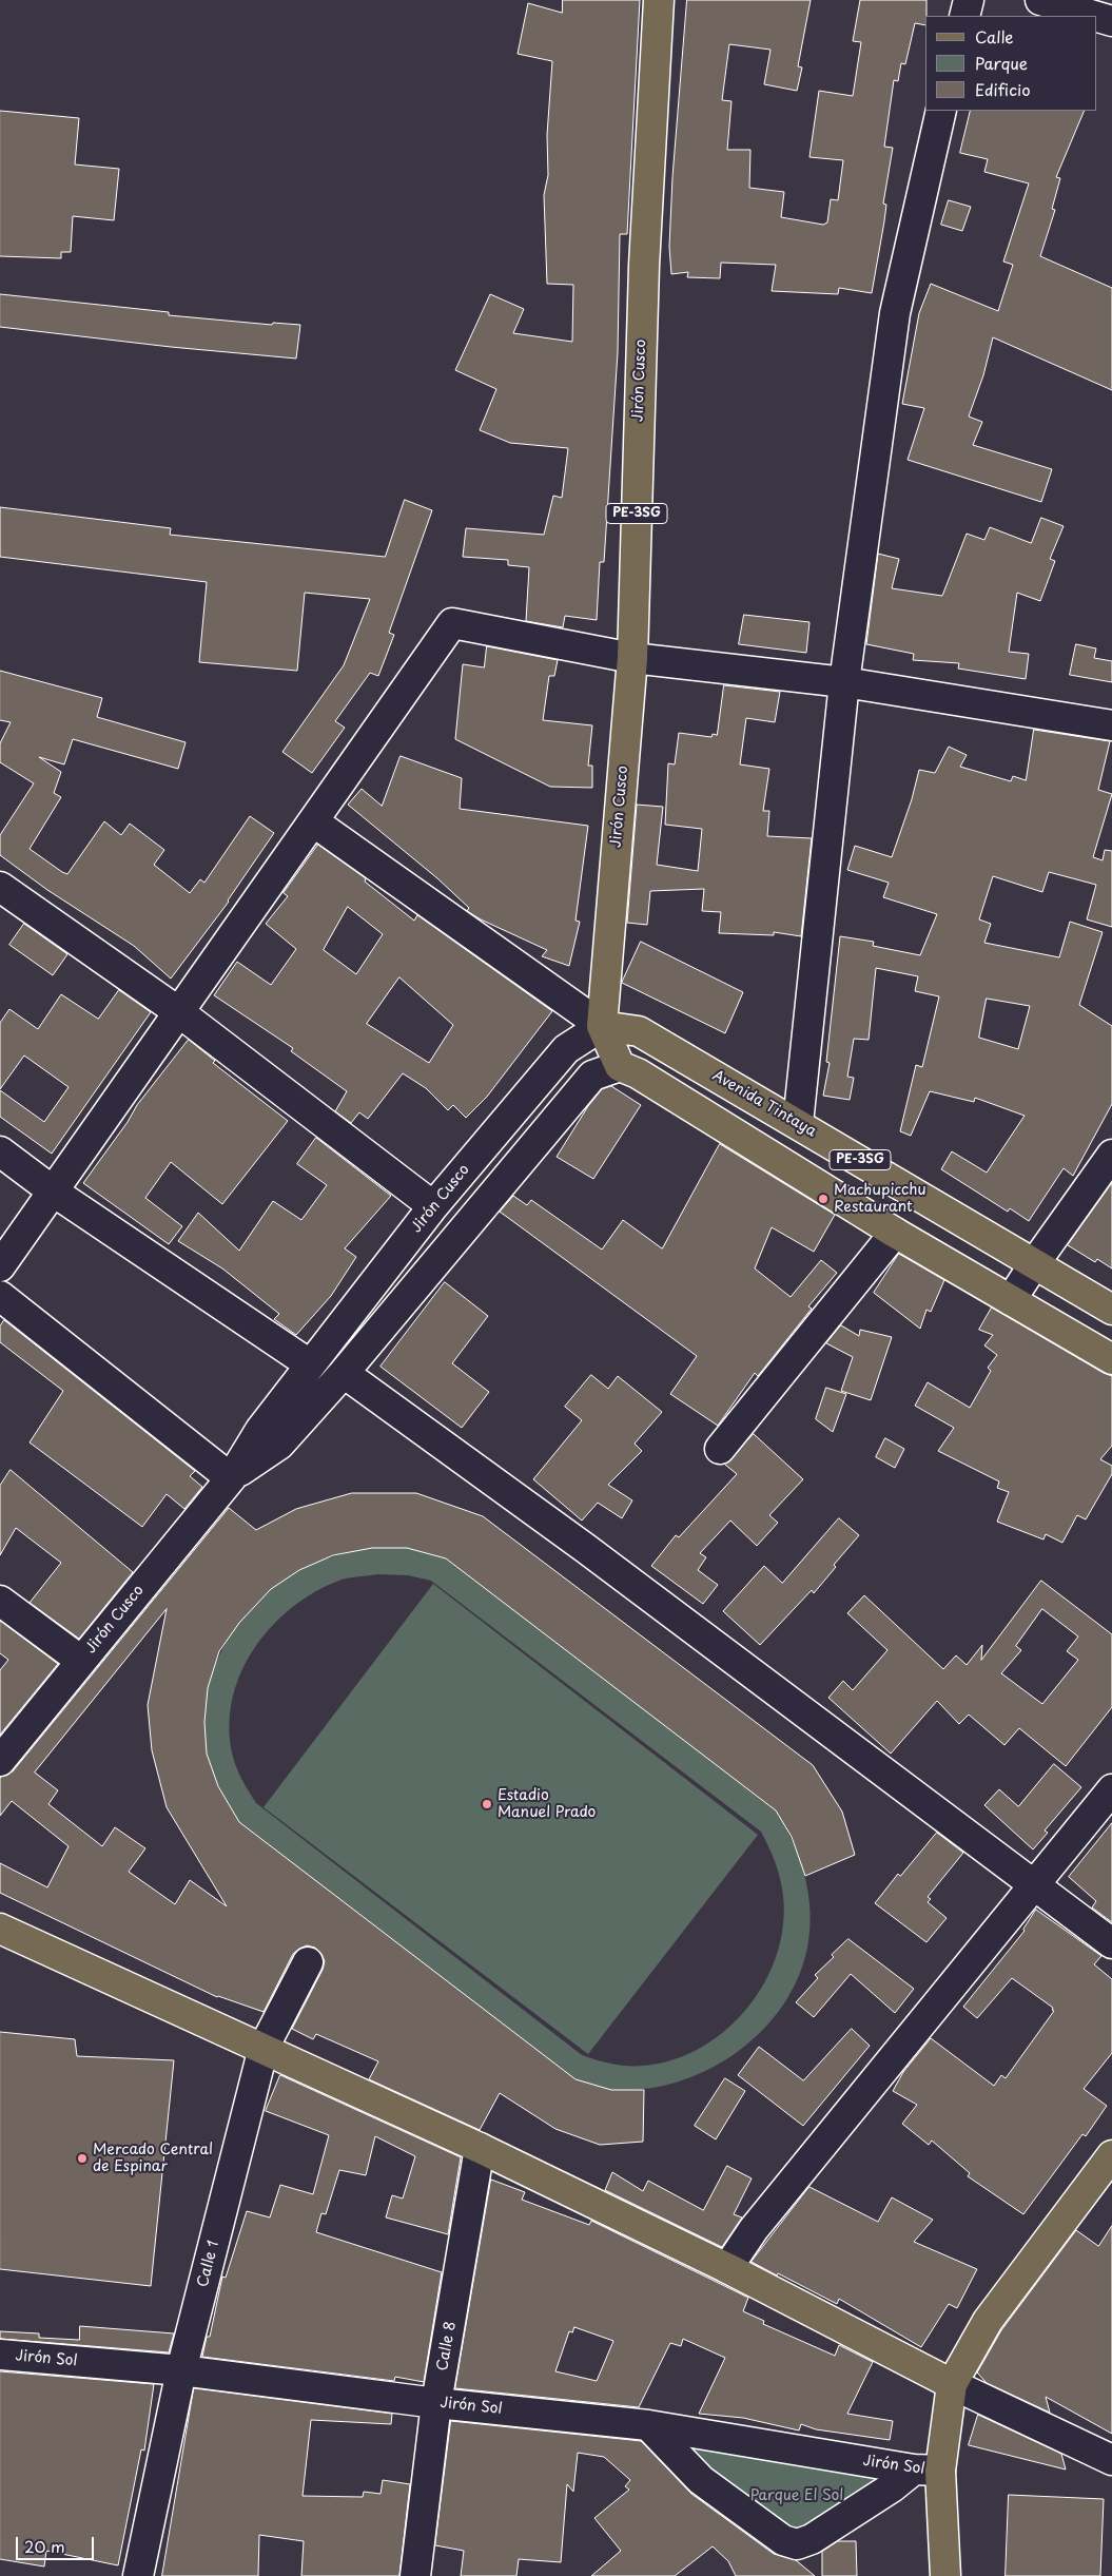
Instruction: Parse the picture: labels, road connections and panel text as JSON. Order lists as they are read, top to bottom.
{
  "streets": {
    "main road": ["Jirón Cusco", "PE-3SG", "Avenida Tintaya"],
    "street": ["Calle 1", "Calle 8", "Jirón Sol"]
  },
  "crossings": [
    ["Jirón Cusco", "PE-3SG"],
    ["Jirón Cusco", "Avenida Tintaya"],
    ["PE-3SG", "Avenida Tintaya"],
    ["Calle 1", "Jirón Sol"],
    ["Calle 8", "Jirón Sol"]
  ],
  "parks": ["Parque El Sol"],
  "places": ["Machupicchu Restaurant", "Estadio Manuel Prado", "Mercado Central de Espinar"],
  "legend": ["Calle", "Parque", "Edificio"],
  "scale_bar": "20 m"
}
